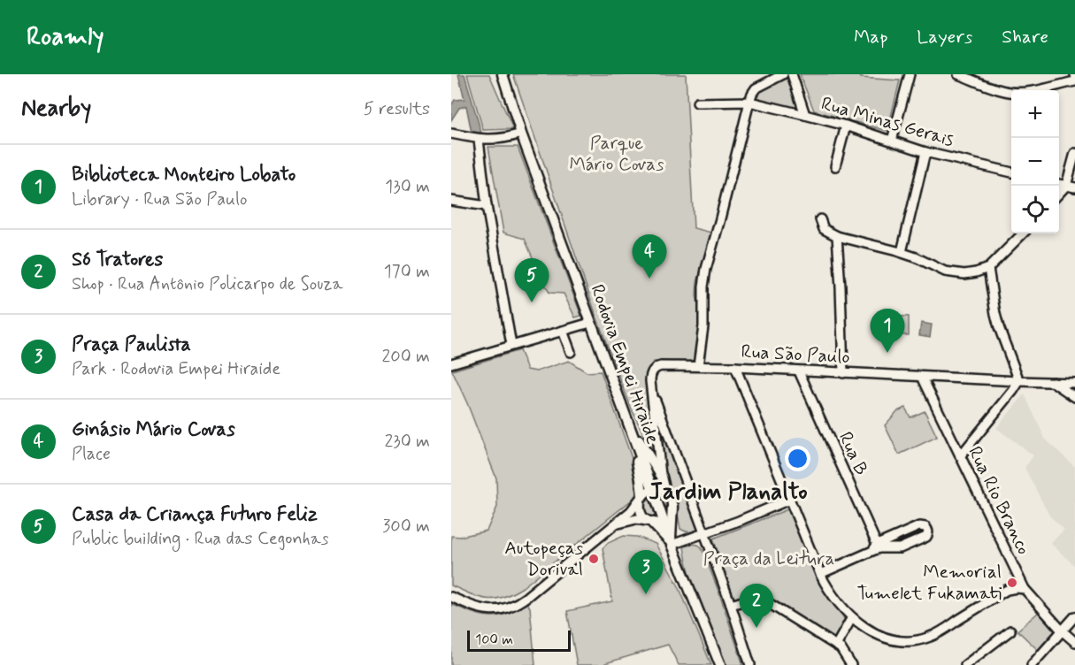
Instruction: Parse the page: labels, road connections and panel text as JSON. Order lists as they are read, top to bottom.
{
  "streets": {
    "main road": ["Rodovia Empei Hiraide"],
    "street": [
      "Rua Minas Gerais",
      "Rua São Paulo",
      "Rua B",
      "Rua Rio Branco"
    ]
  },
  "crossings": [
    ["Rua São Paulo", "Rua B"],
    ["Rua São Paulo", "Rua Rio Branco"]
  ],
  "districts": ["Jardim Planalto"],
  "parks": ["Parque Mário Covas", "Praça da Leitura"],
  "places": ["Autopeças Dorival", "Memorial Tumelet Fukamati"],
  "scale_bar": "100 m",
  "page": {
    "header": "Roamly",
    "nav": ["Map", "Layers", "Share"],
    "heading": ["Nearby", "5 results"],
    "map_buttons": ["+", "−"],
    "list": [
      {
        "mark": "1",
        "name": "Biblioteca Monteiro Lobato",
        "note": "Library · Rua São Paulo",
        "value": "130 m"
      },
      {
        "mark": "2",
        "name": "Só Tratores",
        "note": "Shop · Rua Antônio Policarpo de Souza",
        "value": "170 m"
      },
      {
        "mark": "3",
        "name": "Praça Paulista",
        "note": "Park · Rodovia Empei Hiraide",
        "value": "200 m"
      },
      {
        "mark": "4",
        "name": "Ginásio Mário Covas",
        "note": "Place",
        "value": "230 m"
      },
      {
        "mark": "5",
        "name": "Casa da Criança Futuro Feliz",
        "note": "Public building · Rua das Cegonhas",
        "value": "300 m"
      }
    ],
    "pins": [
      "4",
      "5",
      "1",
      "3",
      "2"
    ],
    "scale": "100 m"
  }
}
